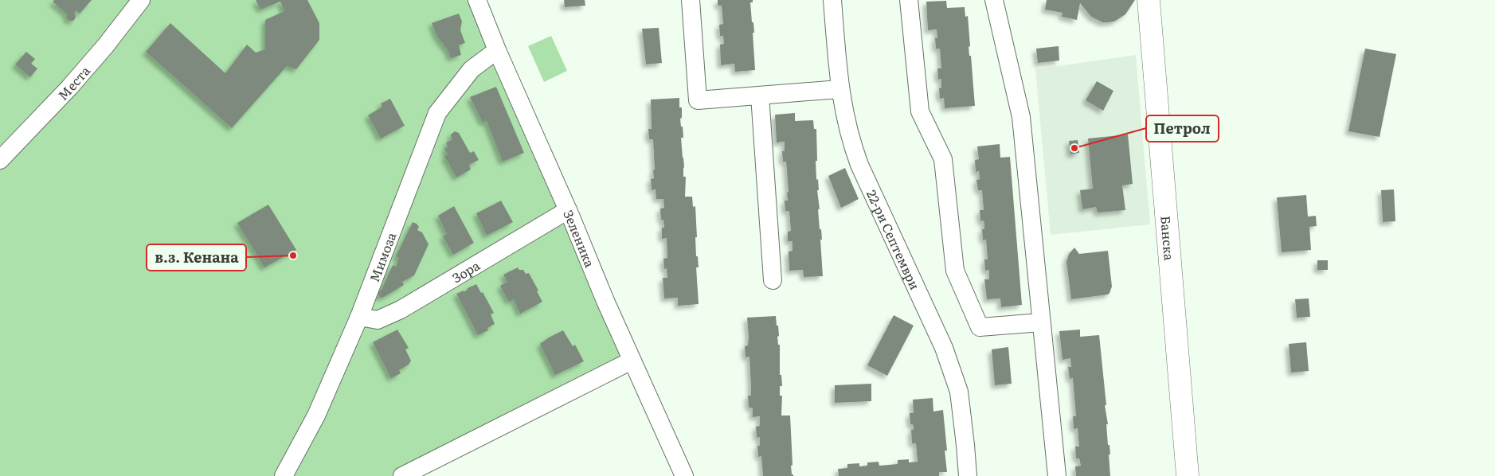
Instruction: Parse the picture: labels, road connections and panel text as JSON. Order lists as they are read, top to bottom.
{
  "streets": {
    "street": [
      "Места",
      "Банска",
      "Зеленика",
      "22-ри Септември",
      "Мимоза",
      "Зора"
    ]
  },
  "crossings": [
    ["Зеленика", "Мимоза"],
    ["Зеленика", "Зора"],
    ["Мимоза", "Зора"]
  ],
  "places": ["Петрол", "в.з. Кенана"]
}
